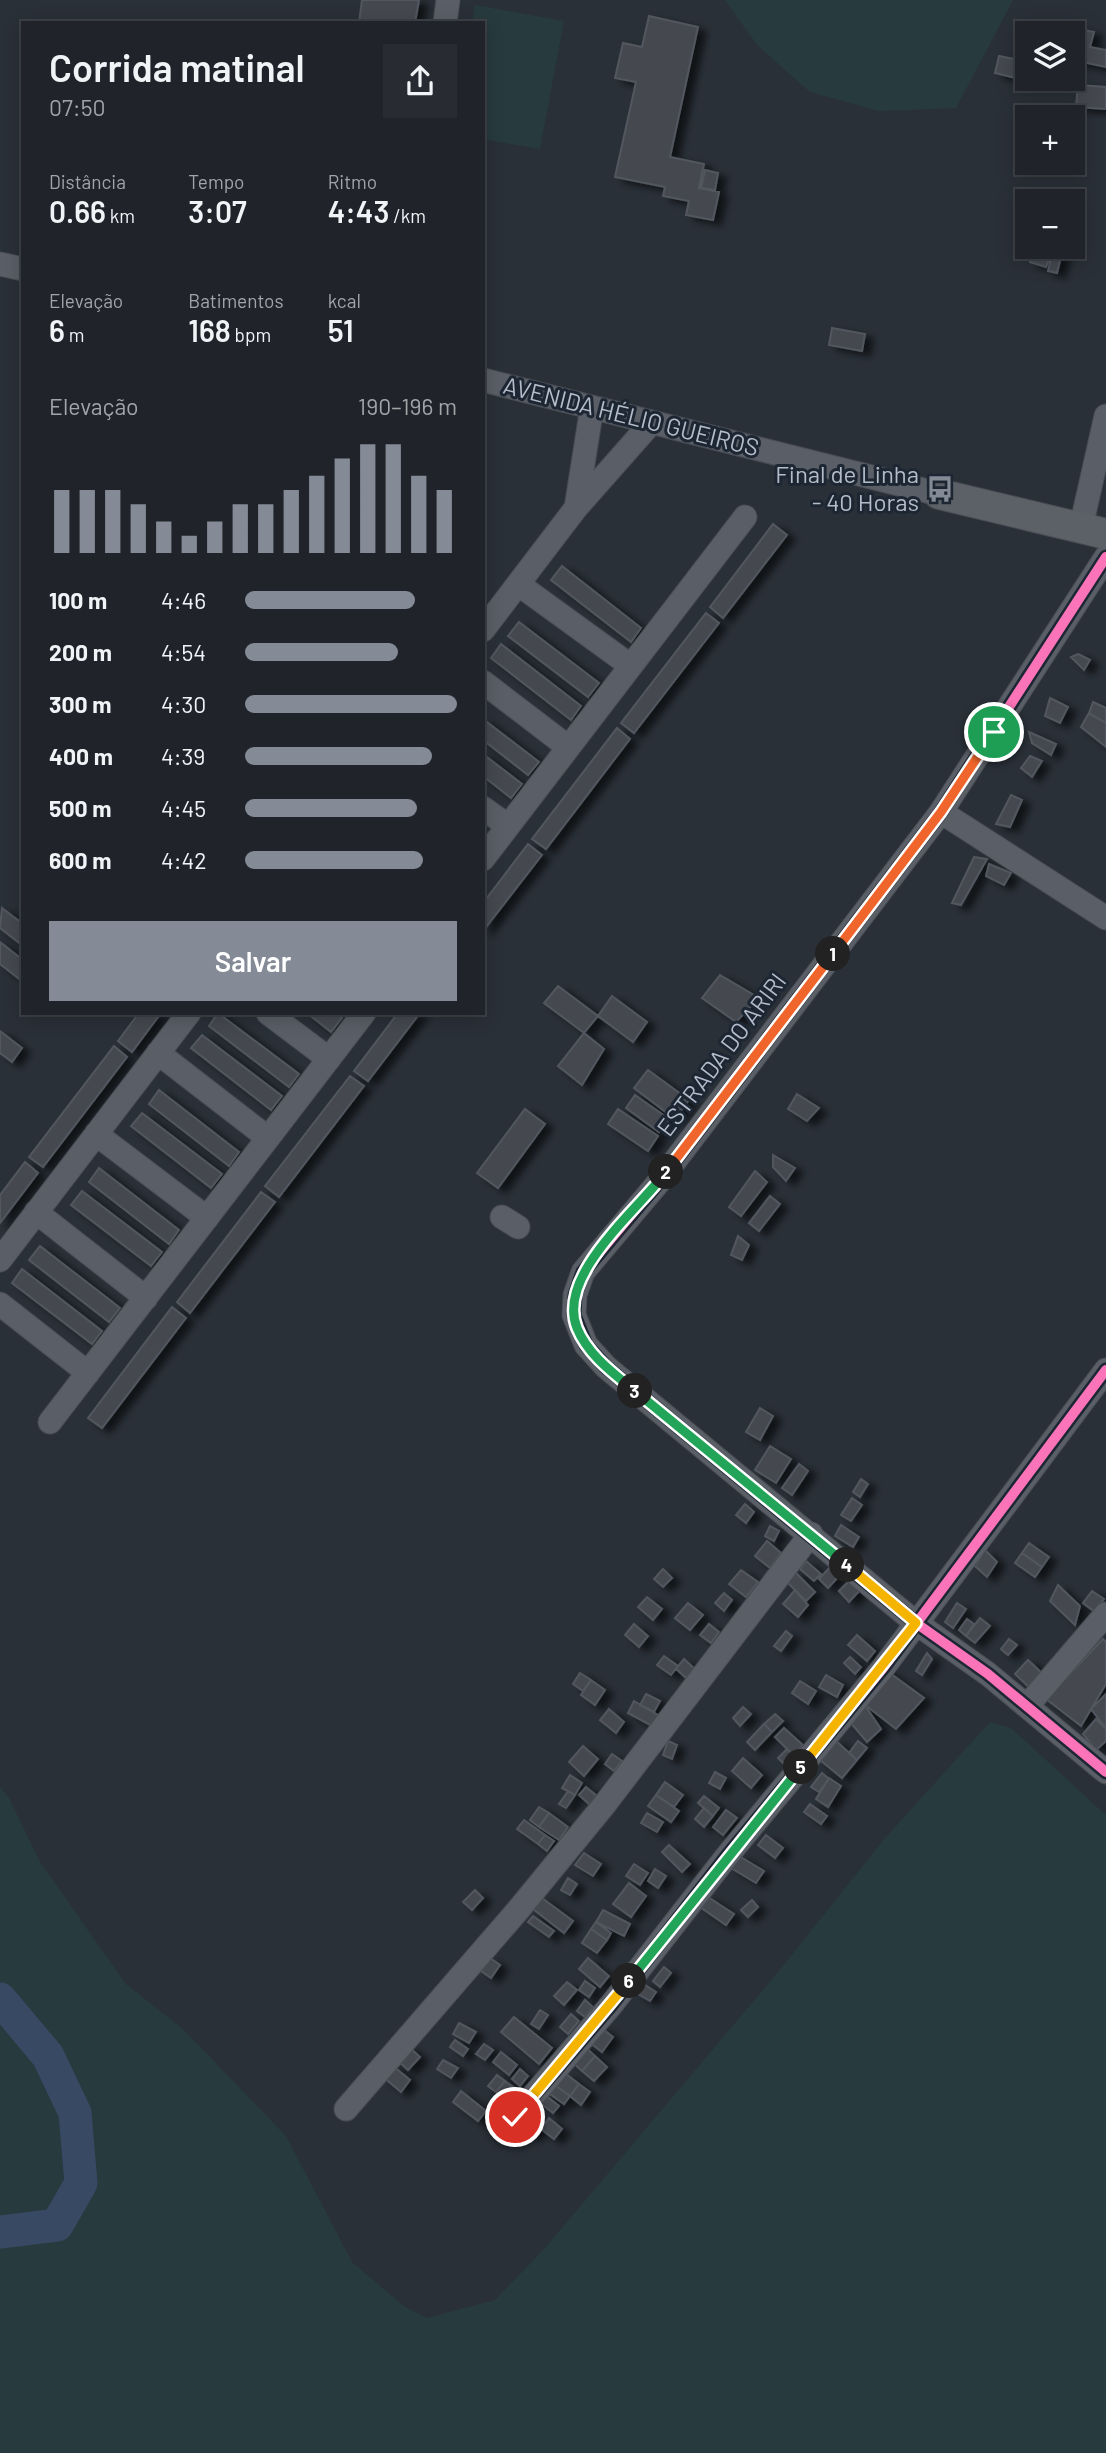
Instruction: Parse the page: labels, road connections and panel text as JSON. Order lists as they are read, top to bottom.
{
  "streets": {
    "main road": ["AVENIDA HÉLIO GUEIROS"],
    "street": ["ESTRADA DO ARIRI"]
  },
  "places": {
    "bus stop": ["Final de Linha - 40 Horas"]
  },
  "page": {
    "map_buttons": ["+", "−"],
    "heading": ["Corrida matinal", "07:50"],
    "stats": [
      ["Distância", "0.66 km"],
      ["Tempo", "3:07"],
      ["Ritmo", "4:43 /km"],
      ["Elevação", "6 m"],
      ["Batimentos", "168 bpm"],
      ["kcal", "51"]
    ],
    "chart": ["Elevação", "190–196 m"],
    "list": [
      {
        "name": "100 m",
        "note": "4:46"
      },
      {
        "name": "200 m",
        "note": "4:54"
      },
      {
        "name": "300 m",
        "note": "4:30"
      },
      {
        "name": "400 m",
        "note": "4:39"
      },
      {
        "name": "500 m",
        "note": "4:45"
      },
      {
        "name": "600 m",
        "note": "4:42"
      }
    ],
    "buttons": "Salvar",
    "pins": [
      "1",
      "2",
      "3",
      "4",
      "5",
      "6"
    ]
  }
}
